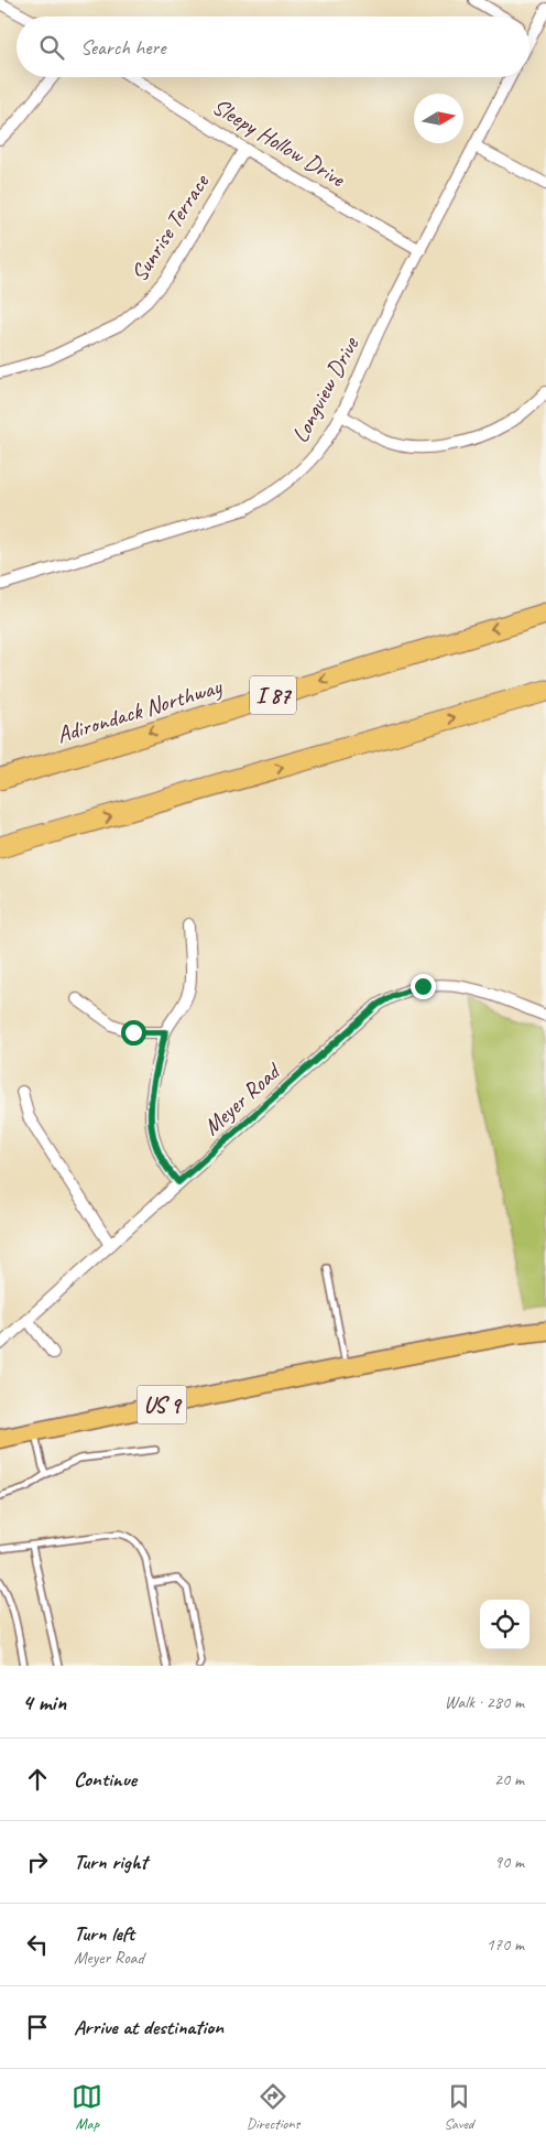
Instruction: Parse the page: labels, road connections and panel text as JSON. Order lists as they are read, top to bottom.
{
  "streets": {
    "highway": ["I 87", "Adirondack Northway"],
    "main road": ["US 9"],
    "street": [
      "Sleepy Hollow Drive",
      "Sunrise Terrace",
      "Longview Drive",
      "Meyer Road"
    ]
  },
  "crossings": [
    ["Sleepy Hollow Drive", "Sunrise Terrace"],
    ["Sleepy Hollow Drive", "Longview Drive"]
  ],
  "north": "right",
  "page": {
    "search": "Search here",
    "heading": ["4 min", "Walk · 280 m"],
    "list": [
      ["Continue", "20 m"],
      ["Turn right", "90 m"],
      ["Turn left", "Meyer Road", "170 m"],
      "Arrive at destination"
    ],
    "nav": ["Map", "Directions", "Saved"]
  }
}
